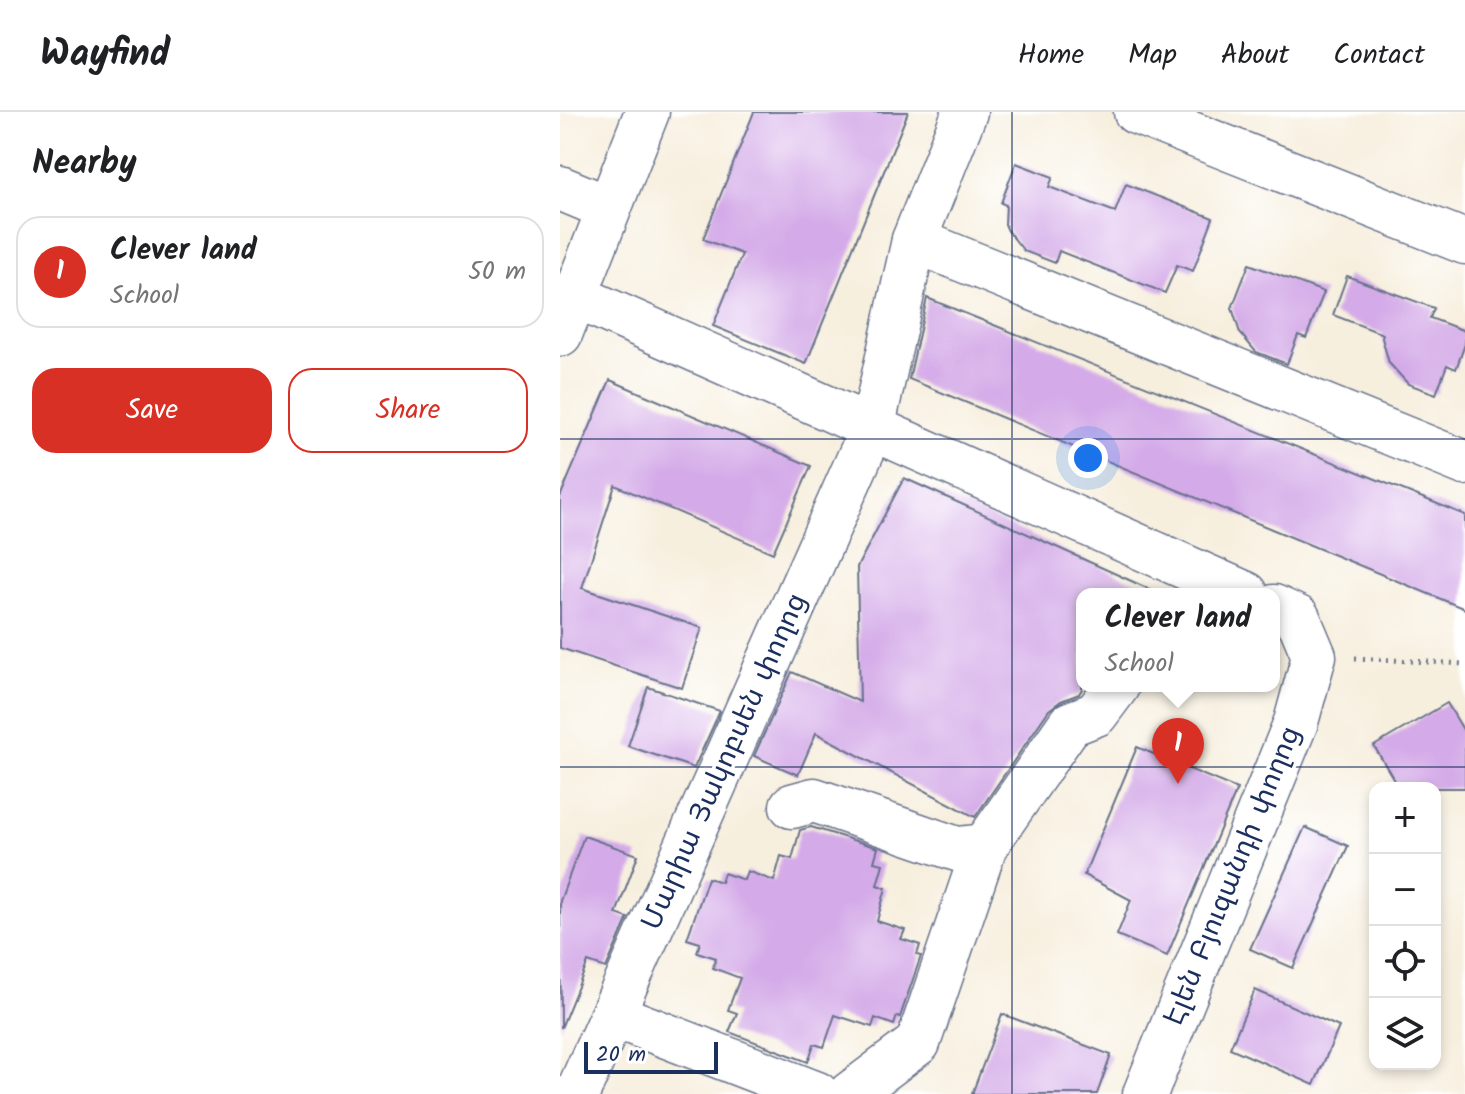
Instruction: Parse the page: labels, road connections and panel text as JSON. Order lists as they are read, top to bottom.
{
  "streets": {
    "street": ["Մարիա Յակոբսեն փողոց", "Էլեն Բյուզանդի փողոց"]
  },
  "scale_bar": "20 m",
  "page": {
    "header": "Wayfind",
    "nav": [
      "Home",
      "Map",
      "About",
      "Contact"
    ],
    "heading": "Nearby",
    "list": [
      {
        "mark": "1",
        "name": "Clever land",
        "note": "School",
        "value": "50 m"
      }
    ],
    "buttons": ["Save", "Share"],
    "popup": ["Clever land", "School"],
    "pins": "1",
    "map_buttons": ["+", "−"],
    "scale": "20 m"
  }
}
